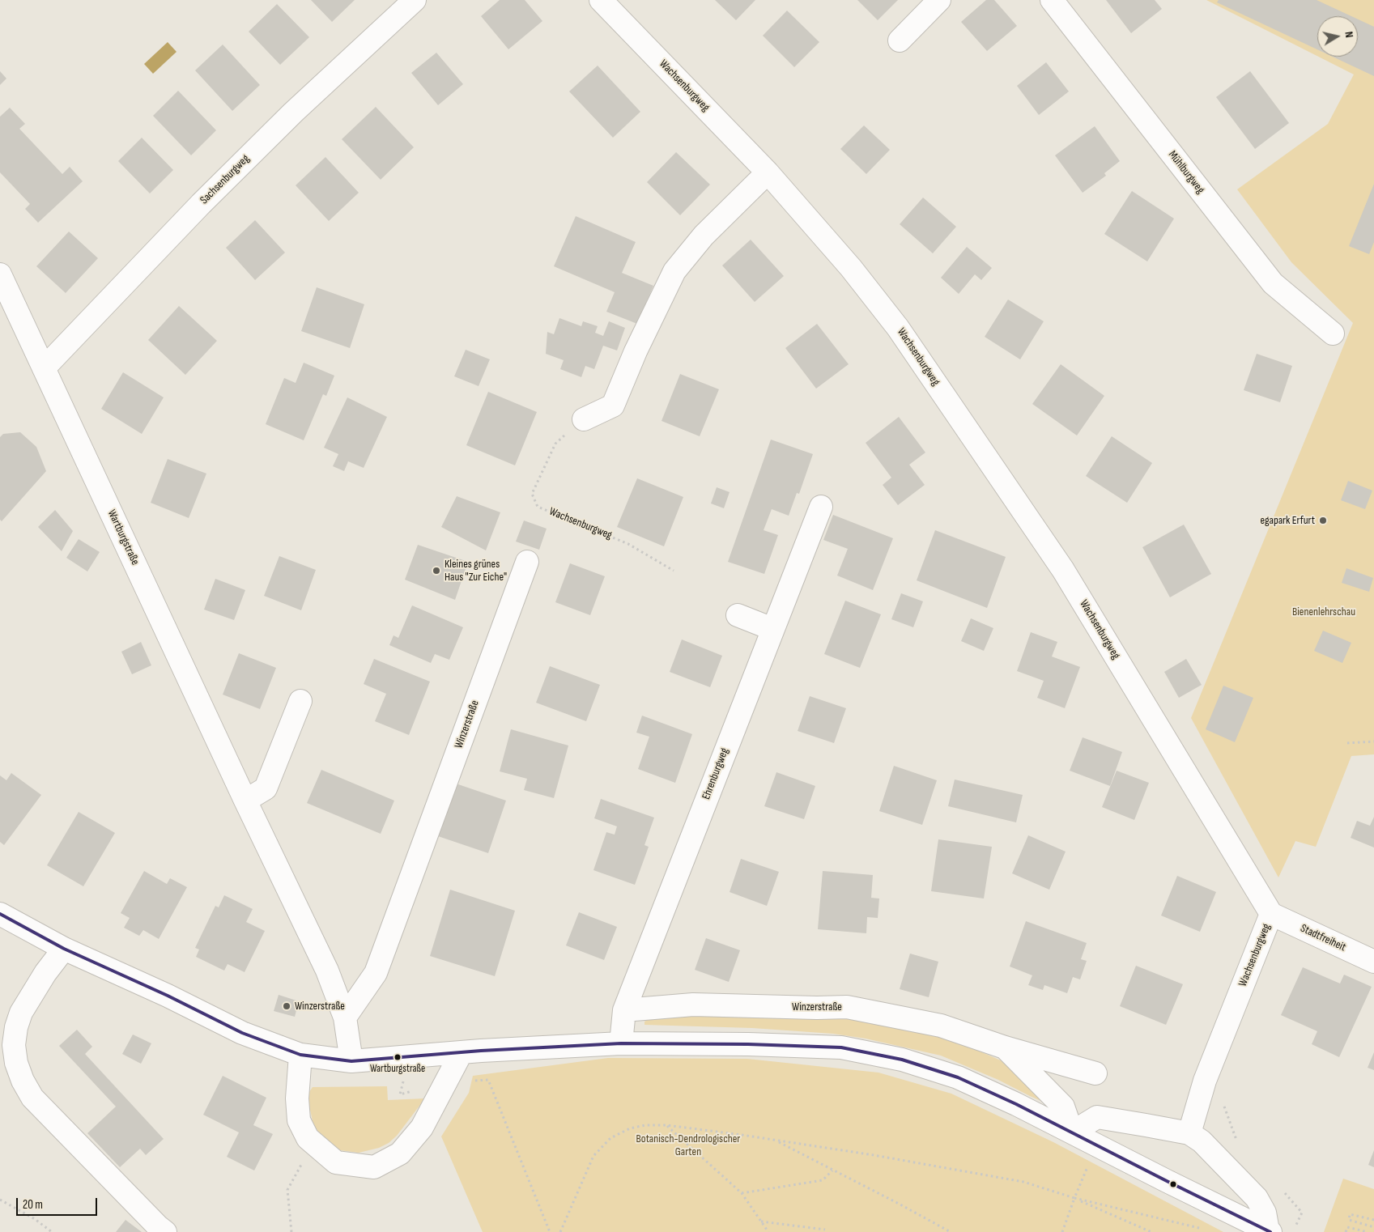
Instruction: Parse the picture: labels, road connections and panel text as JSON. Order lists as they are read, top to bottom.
{
  "streets": {
    "street": [
      "Wachsenburgweg",
      "Mühlburgweg",
      "Sachsenburgweg",
      "Wartburgstraße",
      "Winzerstraße",
      "Ehrenburgweg",
      "Stadtfreiheit"
    ]
  },
  "crossings": [
    ["Wachsenburgweg", "Stadtfreiheit"],
    ["Sachsenburgweg", "Wartburgstraße"],
    ["Wartburgstraße", "Winzerstraße"],
    ["Winzerstraße", "Ehrenburgweg"]
  ],
  "parks": ["Bienenlehrschau", "Botanisch-Dendrologischer Garten"],
  "places": [
    "egapark Erfurt",
    "Kleines grünes Haus \"Zur Eiche\"",
    "Winzerstraße",
    "Wartburgstraße"
  ],
  "scale_bar": "20 m",
  "north": "right"
}
